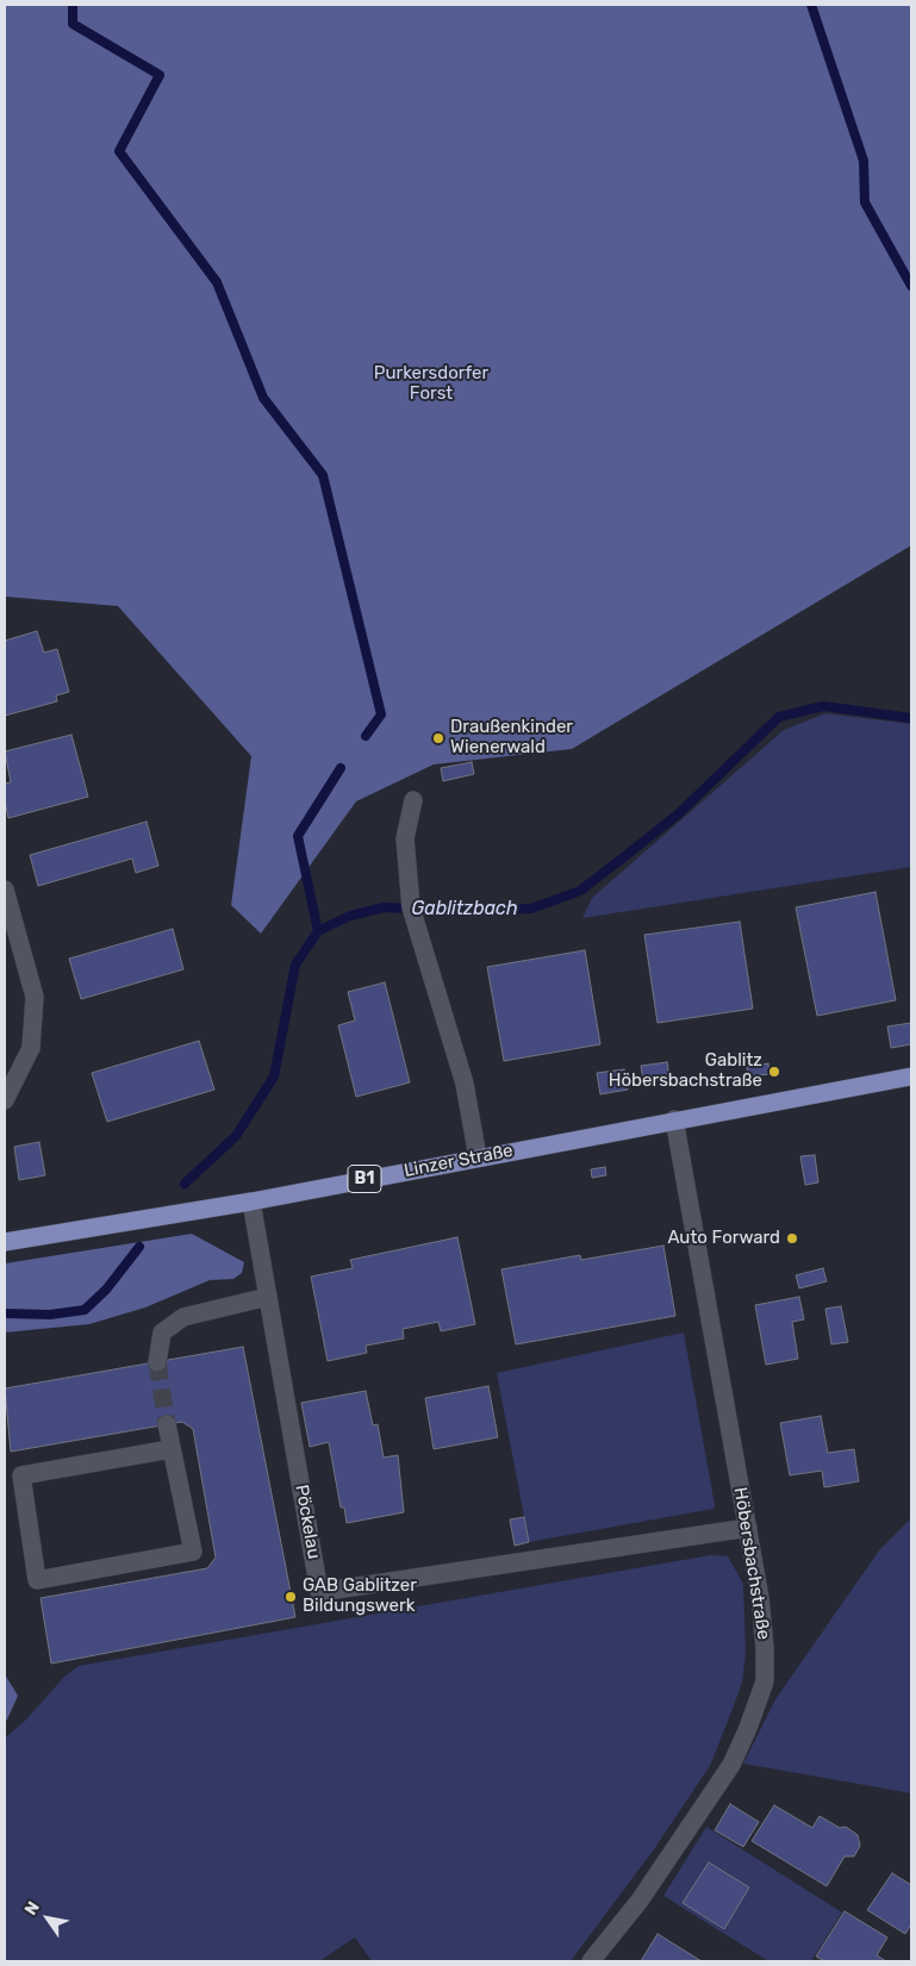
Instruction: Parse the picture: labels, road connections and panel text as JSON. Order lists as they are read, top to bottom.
{
  "streets": {
    "main road": ["Linzer Straße", "B1"],
    "street": ["Pöckelau", "Höbersbachstraße"]
  },
  "crossings": [
    ["Linzer Straße", "Pöckelau"],
    ["Linzer Straße", "Höbersbachstraße"],
    ["Pöckelau", "Höbersbachstraße"]
  ],
  "water": ["Gablitzbach"],
  "parks": ["Purkersdorfer Forst"],
  "places": [
    "Draußenkinder Wienerwald",
    "Gablitz Höbersbachstraße",
    "Auto Forward",
    "GAB Gablitzer Bildungswerk"
  ],
  "north": "top left"
}
